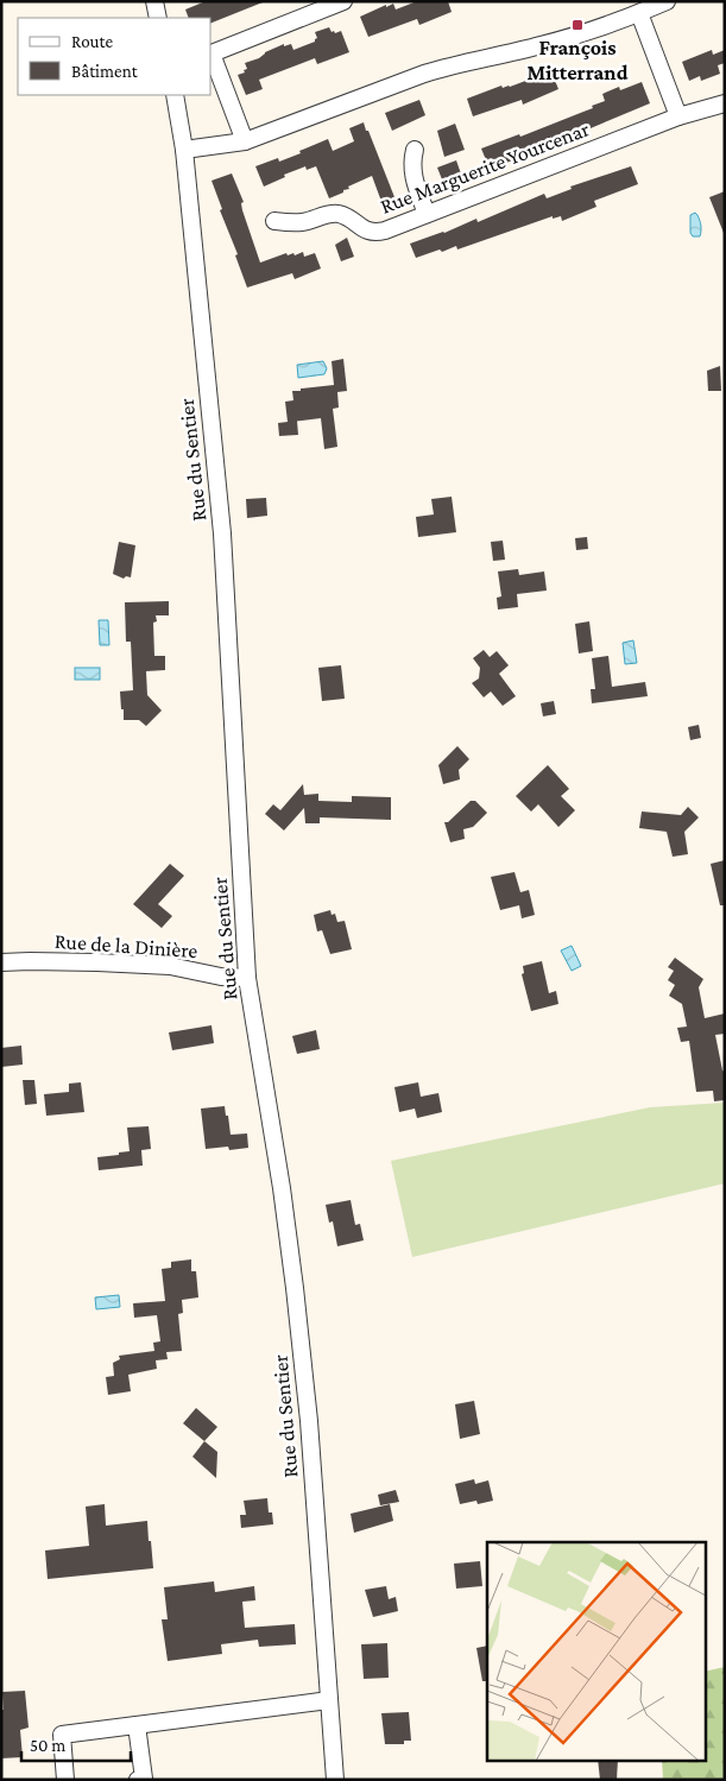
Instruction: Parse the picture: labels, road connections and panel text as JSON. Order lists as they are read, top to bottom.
{
  "streets": {
    "street": ["Rue Marguerite Yourcenar", "Rue du Sentier", "Rue de la Dinière"]
  },
  "crossings": [
    ["Rue du Sentier", "Rue de la Dinière"]
  ],
  "places": {
    "transit": ["François Mitterrand"]
  },
  "legend": ["Route", "Bâtiment"],
  "scale_bar": "50 m"
}
